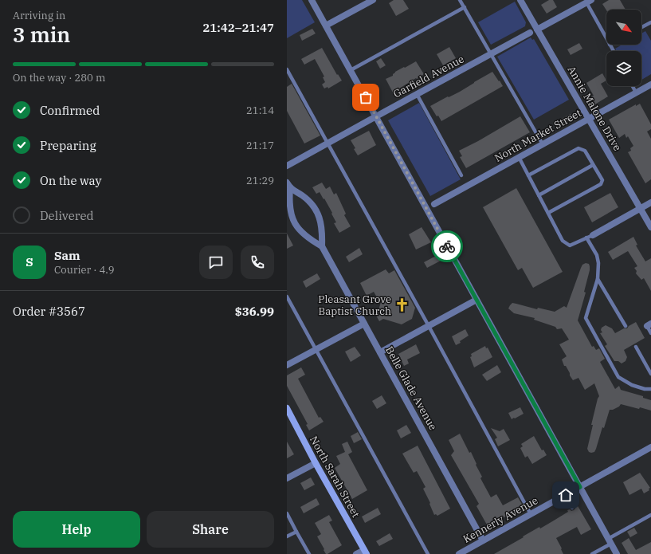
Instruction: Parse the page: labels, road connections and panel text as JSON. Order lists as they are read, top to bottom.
{
  "streets": {
    "street": [
      "Garfield Avenue",
      "Annie Malone Drive",
      "North Market Street",
      "Belle Glade Avenue",
      "North Sarah Street",
      "Kennerly Avenue"
    ]
  },
  "crossings": [
    ["Annie Malone Drive", "North Market Street"],
    ["Belle Glade Avenue", "Kennerly Avenue"]
  ],
  "places": {
    "church": ["Pleasant Grove Baptist Church"]
  },
  "north": "bottom right",
  "page": {
    "heading": ["3 min", "Arriving in", "21:42–21:47"],
    "panel": [
      "Sam",
      "Courier · 4.9",
      "Order #3567",
      "$36.99"
    ],
    "bar": "On the way · 280 m",
    "list": [
      ["Confirmed", "21:14"],
      ["Preparing", "21:17"],
      ["On the way", "21:29"],
      "Delivered"
    ],
    "round": "S",
    "buttons": ["Help", "Share"]
  }
}
